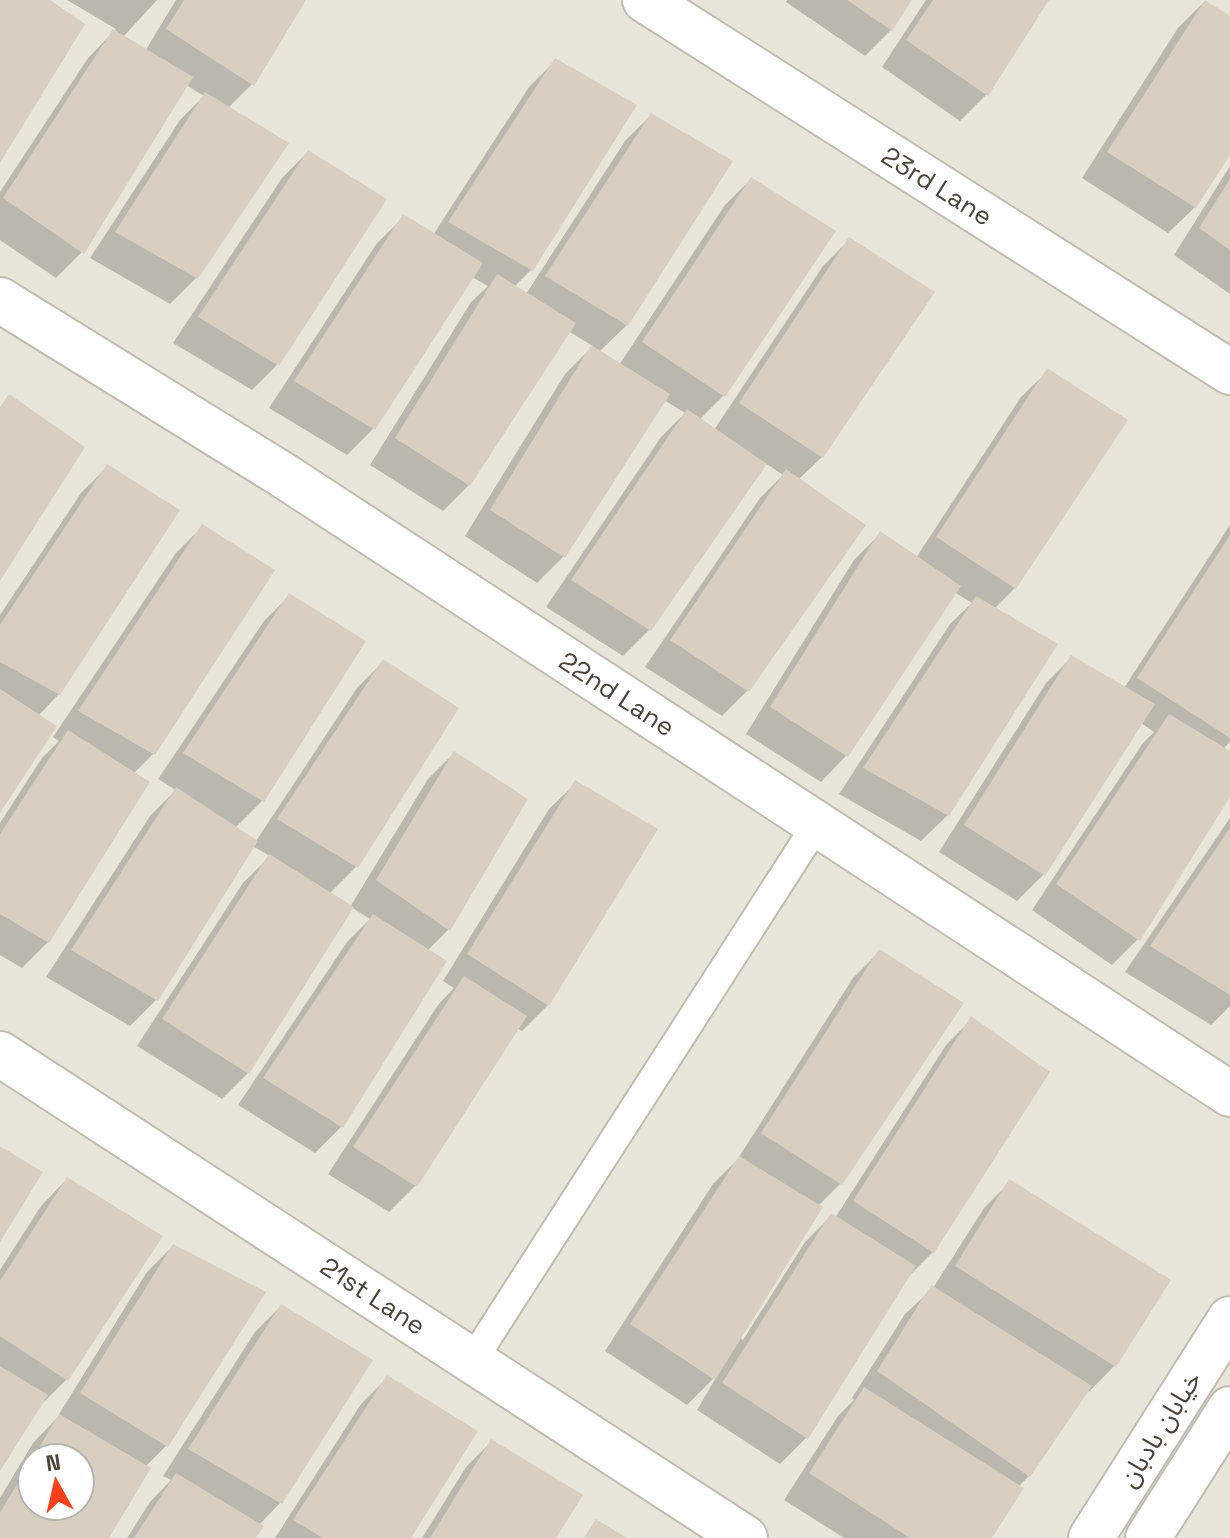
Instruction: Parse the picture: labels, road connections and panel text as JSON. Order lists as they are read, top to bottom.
{
  "streets": {
    "street": [
      "23rd Lane",
      "22nd Lane",
      "21st Lane",
      "خیابان بادبان"
    ]
  },
  "north": "top"
}
